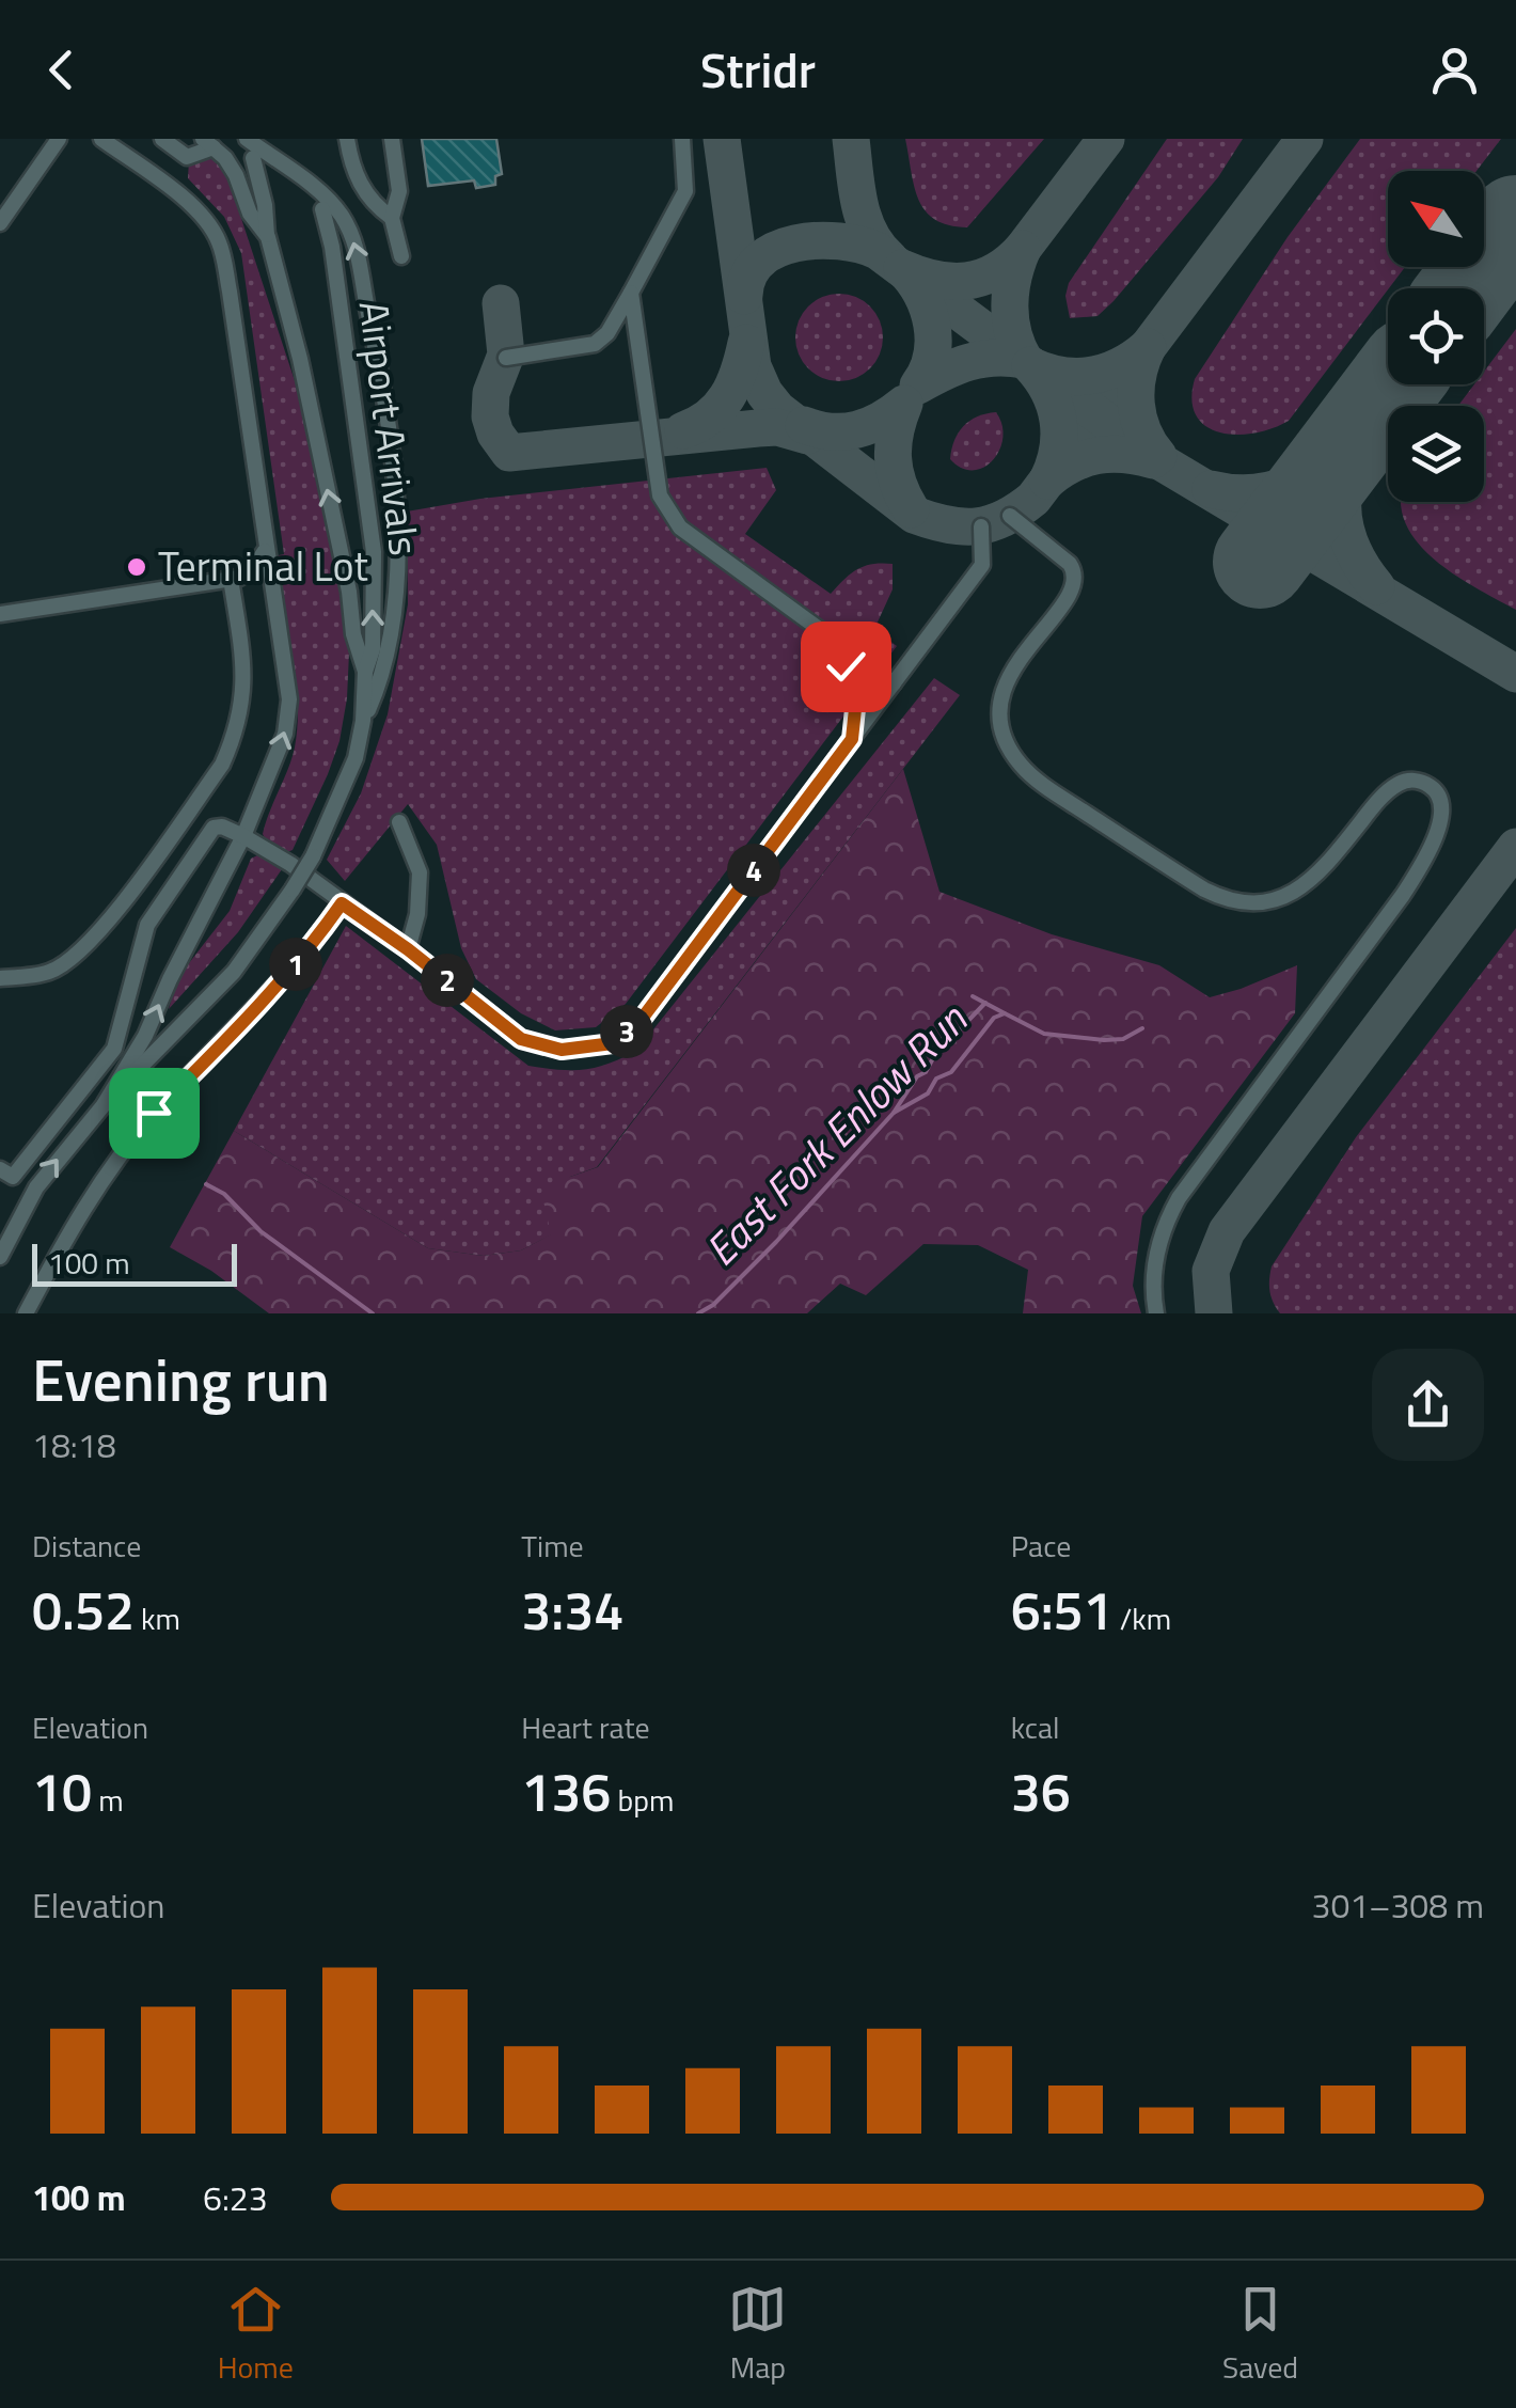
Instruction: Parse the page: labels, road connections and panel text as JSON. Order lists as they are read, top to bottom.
{
  "streets": {
    "street": ["Airport Arrivals"]
  },
  "water": ["East Fork Enlow Run"],
  "places": ["Terminal Lot"],
  "scale_bar": "100 m",
  "north": "top left",
  "page": {
    "header": "Stridr",
    "pins": [
      "4",
      "1",
      "2",
      "3"
    ],
    "scale": "100 m",
    "heading": ["Evening run", "18:18"],
    "stats": [
      ["Distance", "0.52 km"],
      ["Time", "3:34"],
      ["Pace", "6:51 /km"],
      ["Elevation", "10 m"],
      ["Heart rate", "136 bpm"],
      ["kcal", "36"]
    ],
    "chart": ["Elevation", "301–308 m"],
    "list": [
      {
        "name": "100 m",
        "note": "6:23"
      }
    ],
    "tabs": ["Home", "Map", "Saved"]
  }
}
